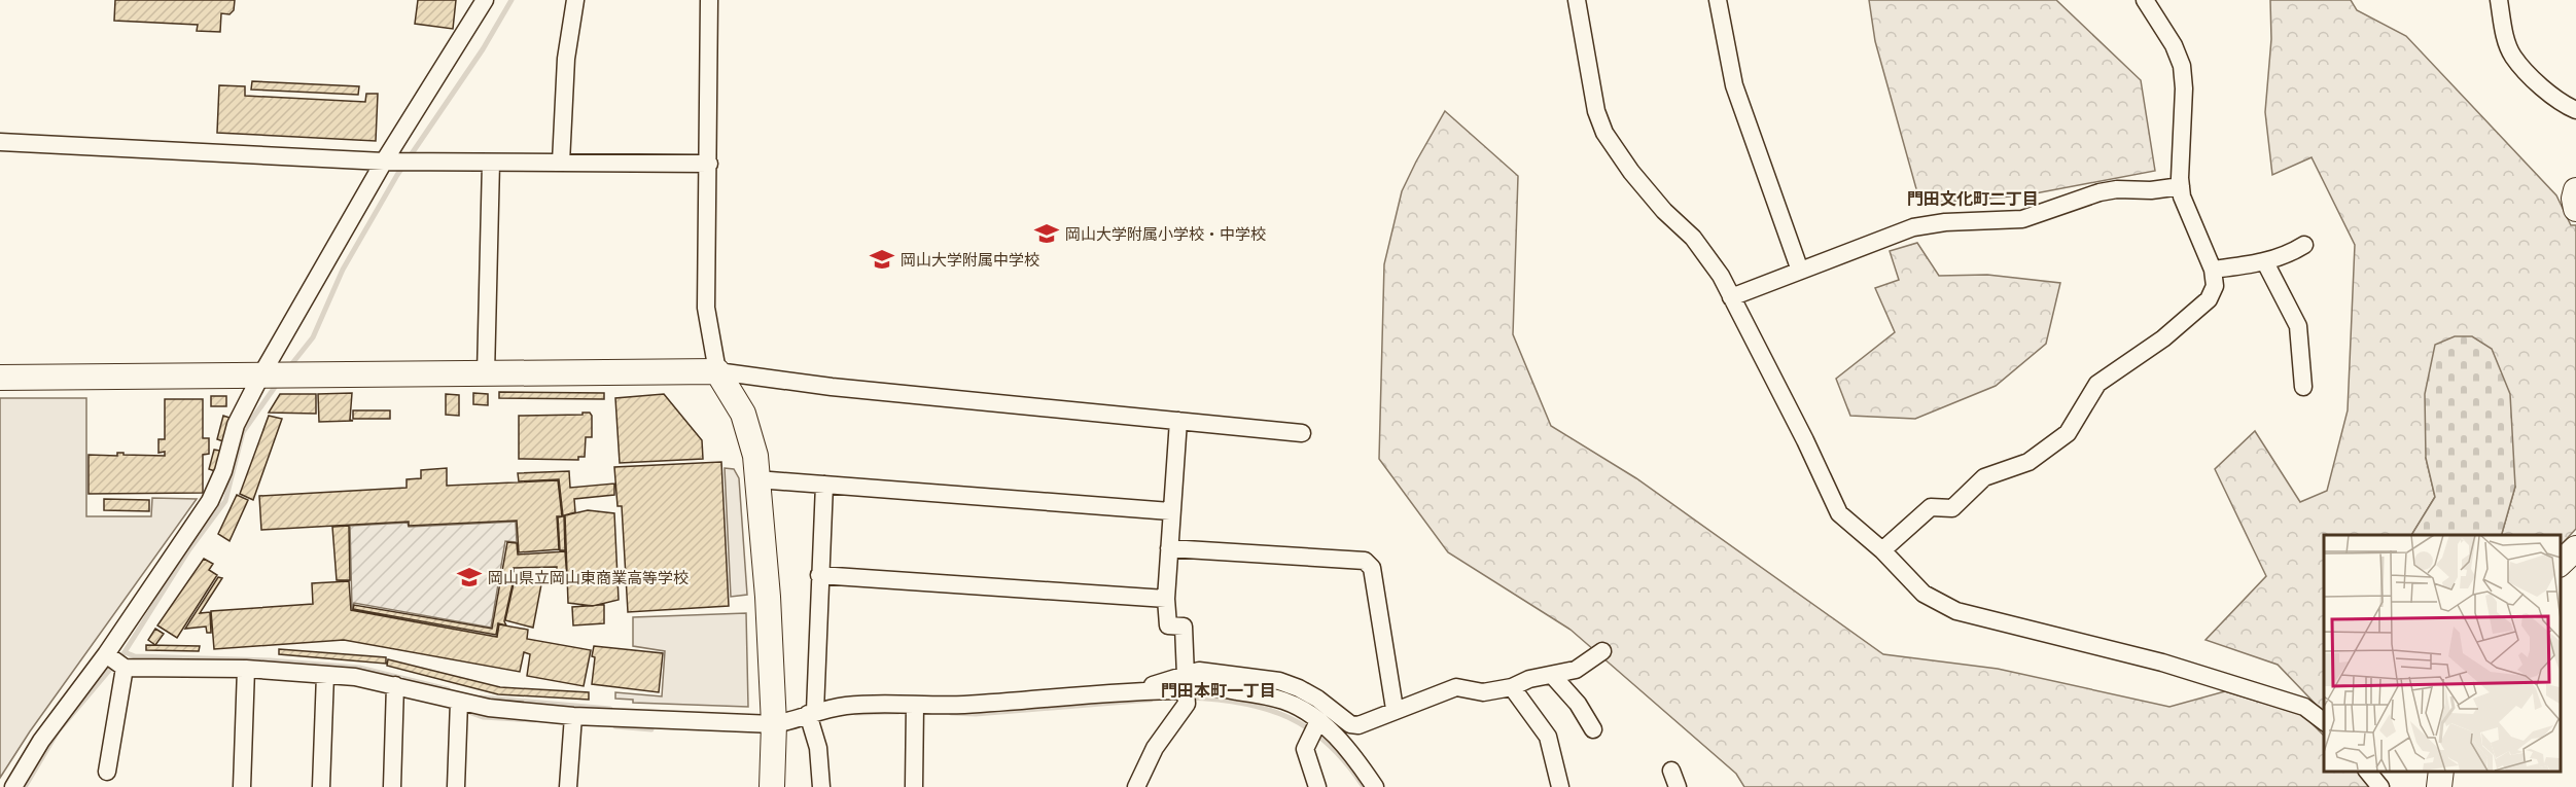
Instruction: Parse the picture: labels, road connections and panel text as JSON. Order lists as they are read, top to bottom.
{
  "districts": ["門田文化町二丁目", "門田本町一丁目"],
  "places": {
    "school or university": ["岡山大学附属小学校・中学校", "岡山大学附属中学校", "岡山県立岡山東商業高等学校"]
  }
}
